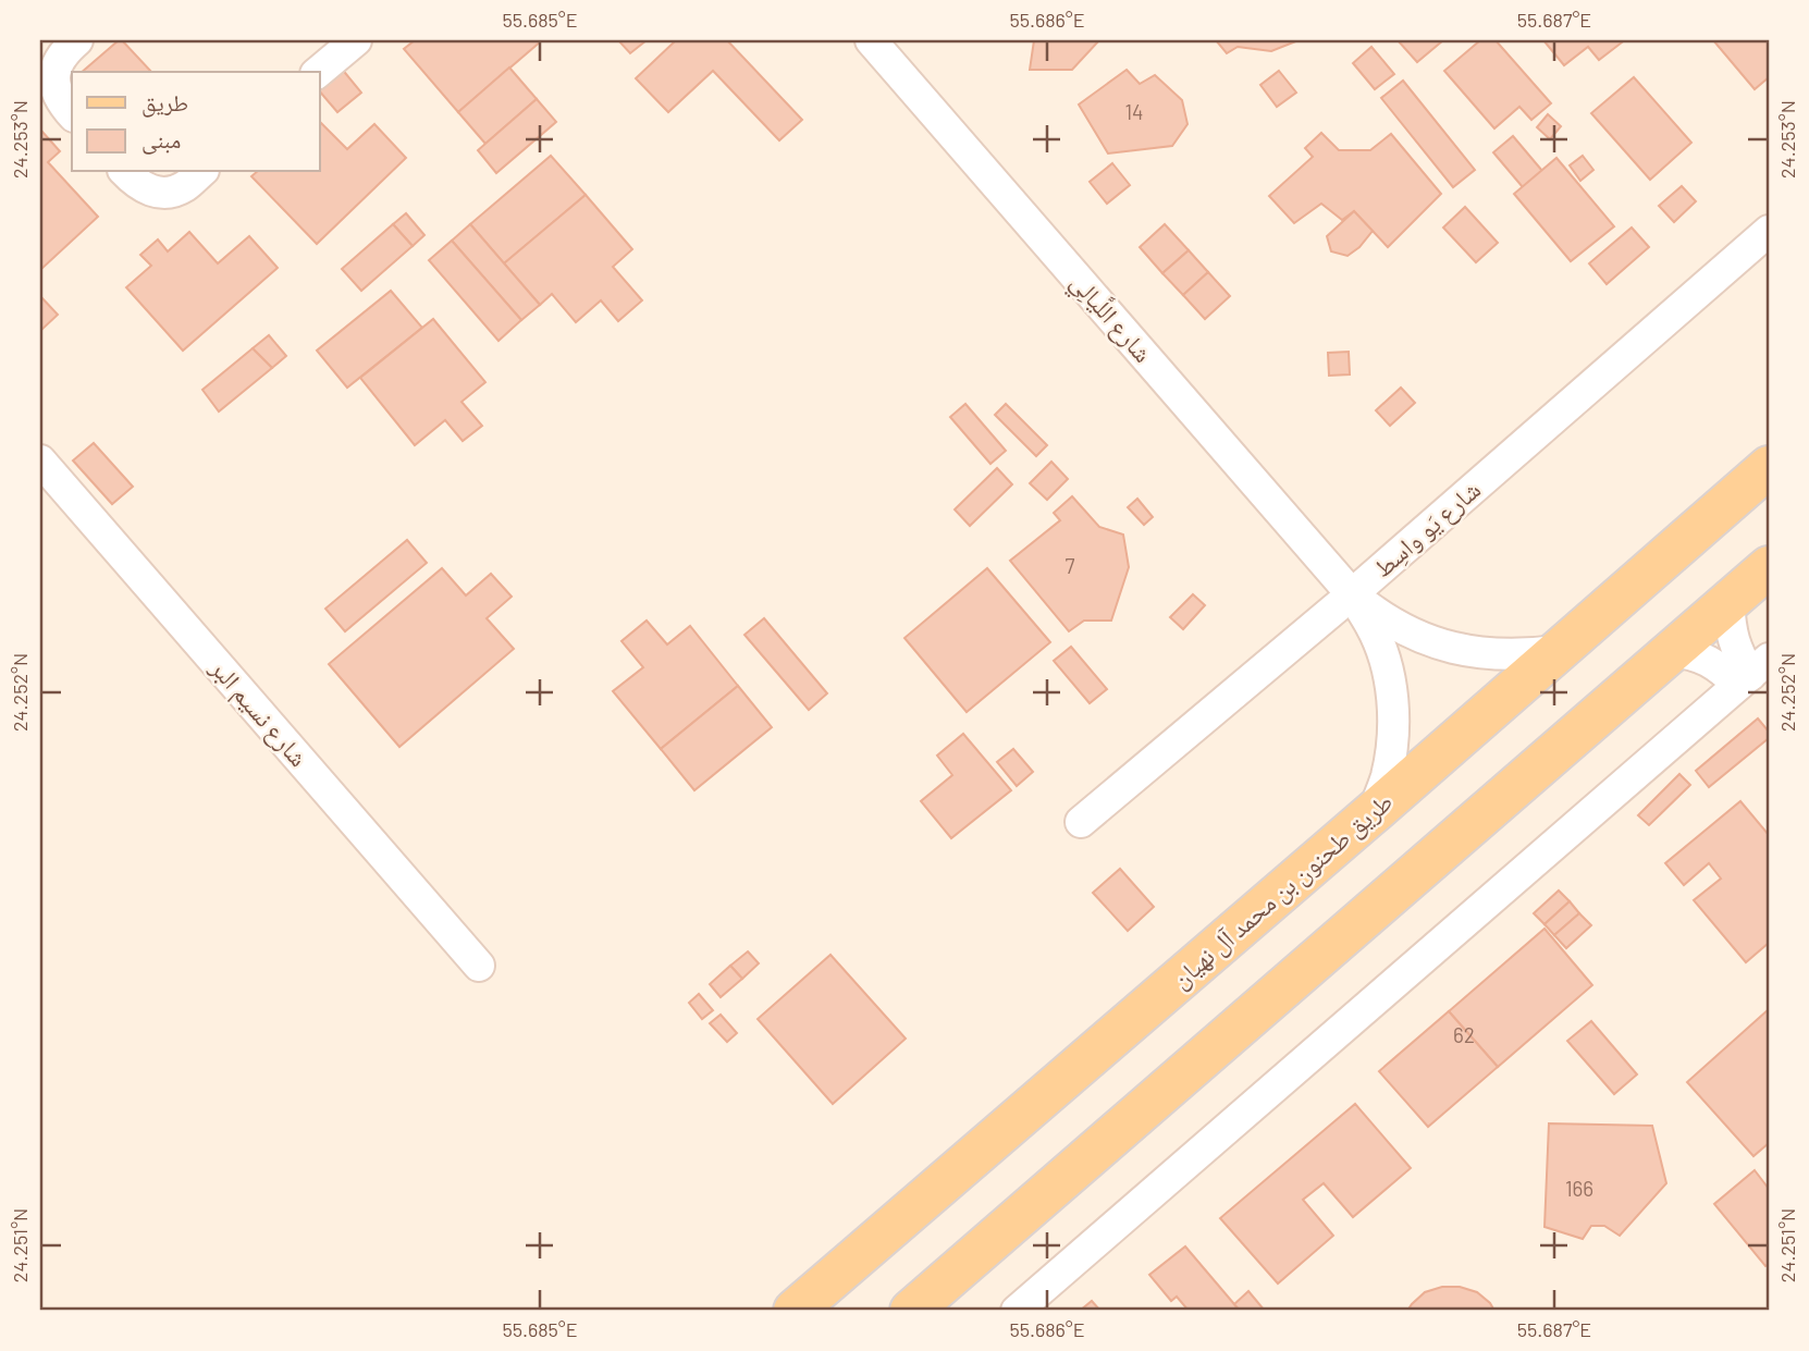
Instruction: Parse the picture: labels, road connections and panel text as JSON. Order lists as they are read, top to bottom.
{
  "streets": {
    "main road": ["طريق طحنون بن محمد آل نهيان"],
    "street": ["شارع اللَّيالِي", "شارع يَو واسِط", "شارع نسيم البر"]
  },
  "crossings": [
    ["شارع اللَّيالِي", "شارع يَو واسِط"],
    ["شارع اللَّيالِي", "طريق طحنون بن محمد آل نهيان"]
  ],
  "house_numbers": [
    "14",
    "7",
    "62",
    "166"
  ],
  "legend": ["طريق", "مبنى"],
  "coordinates": [
    "55.685°E",
    "55.686°E",
    "55.687°E",
    "24.253°N",
    "24.252°N",
    "24.251°N"
  ]
}
